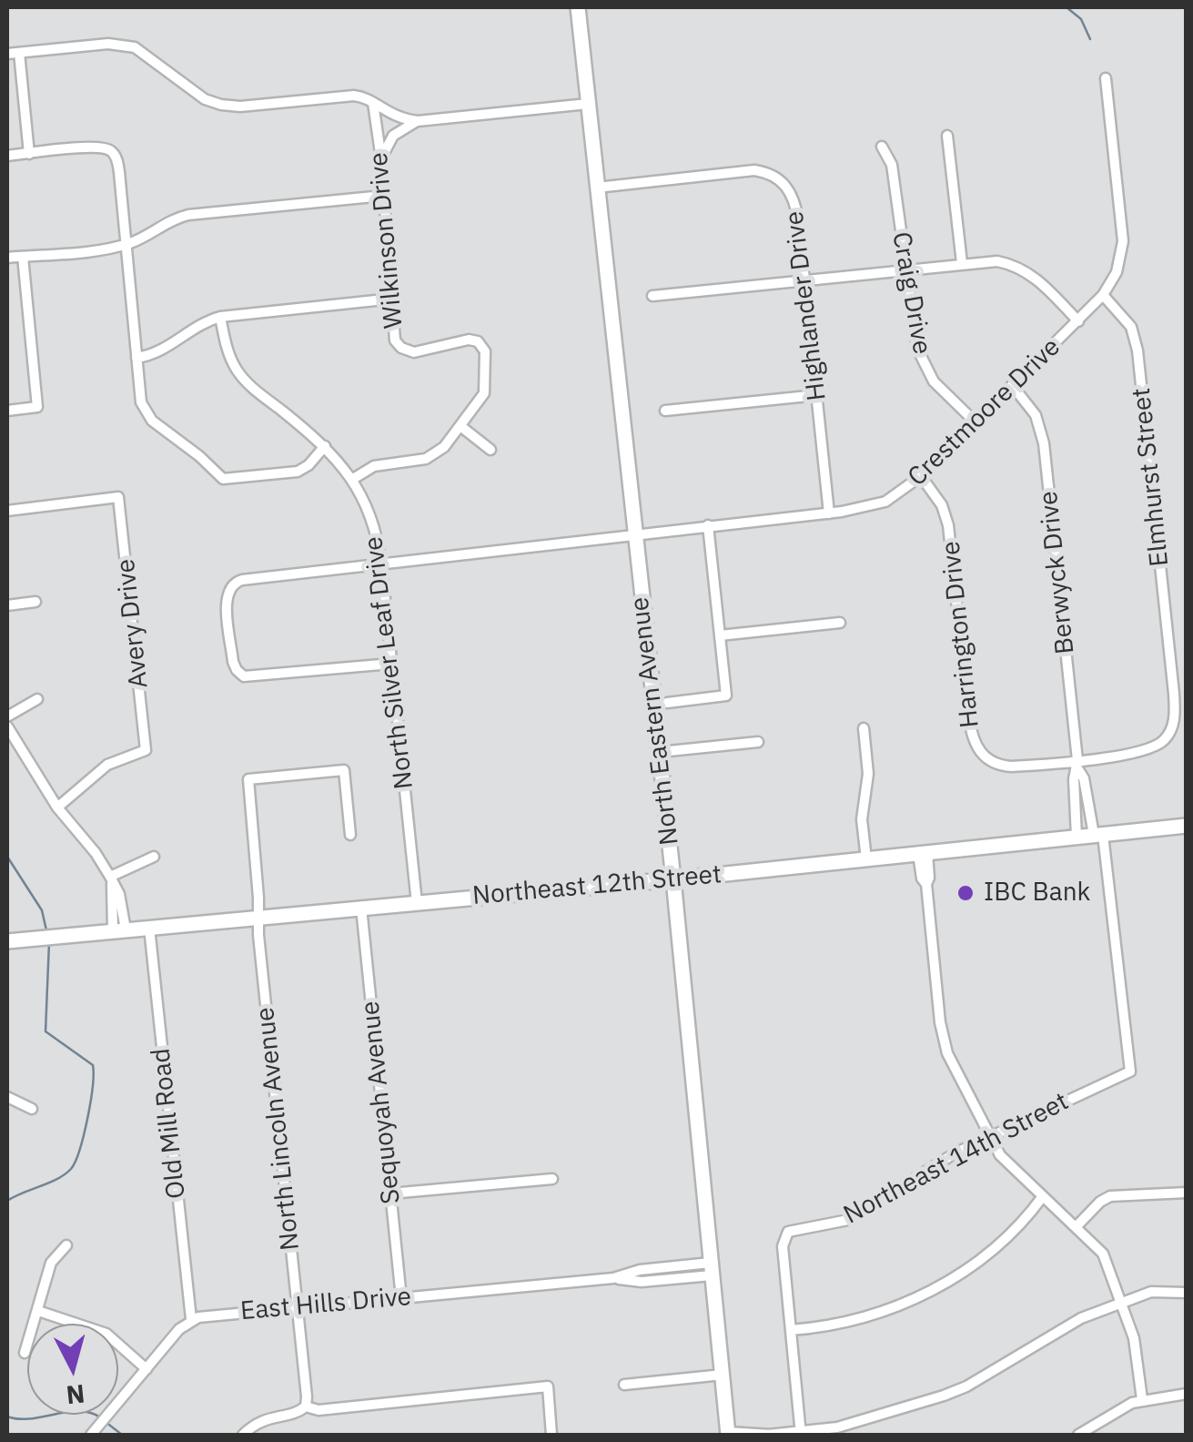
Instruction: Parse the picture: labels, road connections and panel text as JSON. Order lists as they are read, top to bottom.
{
  "streets": {
    "main road": ["North Eastern Avenue", "Northeast 12th Street"],
    "street": [
      "Wilkinson Drive",
      "Craig Drive",
      "Highlander Drive",
      "Crestmoore Drive",
      "Elmhurst Street",
      "Berwyck Drive",
      "Avery Drive",
      "Harrington Drive",
      "North Silver Leaf Drive",
      "Sequoyah Avenue",
      "Old Mill Road",
      "North Lincoln Avenue",
      "Northeast 14th Street",
      "East Hills Drive"
    ]
  },
  "crossings": [
    ["Wilkinson Drive", "North Silver Leaf Drive"],
    ["Craig Drive", "Crestmoore Drive"],
    ["Highlander Drive", "Crestmoore Drive"],
    ["Highlander Drive", "North Eastern Avenue"],
    ["Crestmoore Drive", "Elmhurst Street"],
    ["Crestmoore Drive", "Berwyck Drive"],
    ["Crestmoore Drive", "Harrington Drive"],
    ["Crestmoore Drive", "North Silver Leaf Drive"],
    ["Crestmoore Drive", "North Eastern Avenue"],
    ["Elmhurst Street", "Berwyck Drive"],
    ["Elmhurst Street", "Harrington Drive"],
    ["Berwyck Drive", "Harrington Drive"],
    ["Berwyck Drive", "Northeast 12th Street"],
    ["Berwyck Drive", "Northeast 14th Street"],
    ["North Silver Leaf Drive", "Northeast 12th Street"],
    ["North Eastern Avenue", "Northeast 12th Street"],
    ["North Eastern Avenue", "East Hills Drive"],
    ["Northeast 12th Street", "Sequoyah Avenue"],
    ["Northeast 12th Street", "Old Mill Road"],
    ["Northeast 12th Street", "North Lincoln Avenue"],
    ["Sequoyah Avenue", "East Hills Drive"],
    ["Old Mill Road", "East Hills Drive"],
    ["North Lincoln Avenue", "East Hills Drive"]
  ],
  "places": ["IBC Bank"],
  "north": "bottom"
}
